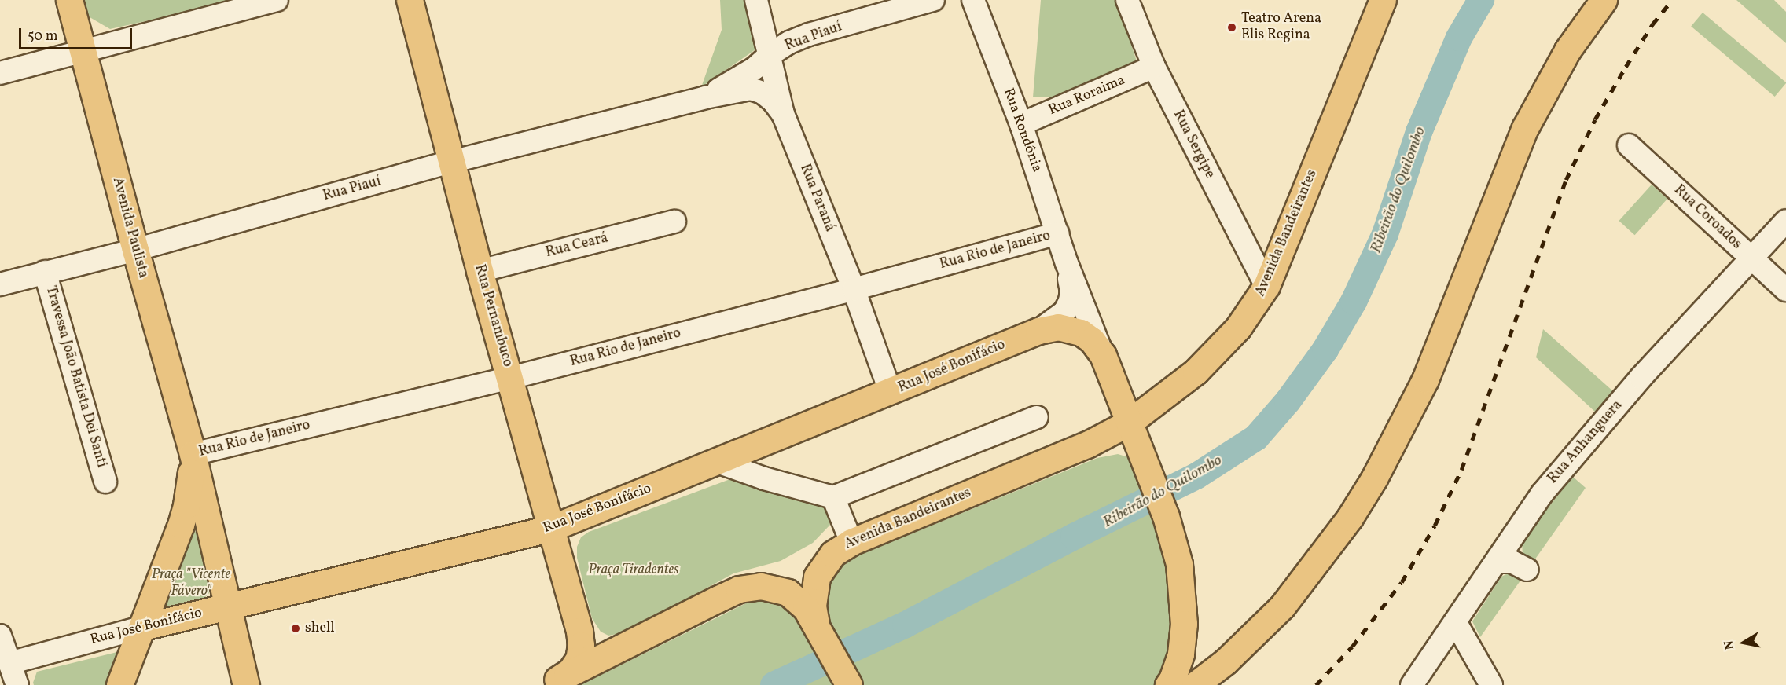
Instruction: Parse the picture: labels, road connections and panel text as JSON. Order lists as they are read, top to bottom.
{
  "streets": {
    "main road": [
      "Rua Rondônia",
      "Avenida Paulista",
      "Avenida Bandeirantes",
      "Rua Pernambuco",
      "Rua José Bonifácio"
    ],
    "street": [
      "Rua Piauí",
      "Rua Roraima",
      "Rua Sergipe",
      "Rua Paraná",
      "Rua Coroados",
      "Rua Ceará",
      "Rua Rio de Janeiro",
      "Travessa João Batista Dei Santi",
      "Rua Anhanguera"
    ]
  },
  "crossings": [
    ["Rua Piauí", "Rua Paraná"],
    ["Rua Piauí", "Avenida Paulista"],
    ["Rua Piauí", "Rua Pernambuco"],
    ["Rua Piauí", "Travessa João Batista Dei Santi"],
    ["Rua Roraima", "Rua Rondônia"],
    ["Rua Roraima", "Rua Sergipe"],
    ["Rua Rondônia", "Avenida Bandeirantes"],
    ["Rua Rondônia", "Rua Rio de Janeiro"],
    ["Rua Rondônia", "Rua José Bonifácio"],
    ["Rua Sergipe", "Avenida Bandeirantes"],
    ["Rua Paraná", "Rua Rio de Janeiro"],
    ["Rua Paraná", "Rua José Bonifácio"],
    ["Rua Coroados", "Rua Anhanguera"],
    ["Avenida Paulista", "Rua Rio de Janeiro"],
    ["Avenida Paulista", "Rua José Bonifácio"],
    ["Rua Ceará", "Rua Pernambuco"],
    ["Rua Rio de Janeiro", "Rua Pernambuco"],
    ["Rua Pernambuco", "Rua José Bonifácio"]
  ],
  "water": ["Ribeirão do Quilombo"],
  "parks": ["Praça Tiradentes", "Praça \"Vicente Fávero\""],
  "places": ["Teatro Arena Elis Regina", "shell"],
  "scale_bar": "50 m",
  "north": "left"
}
